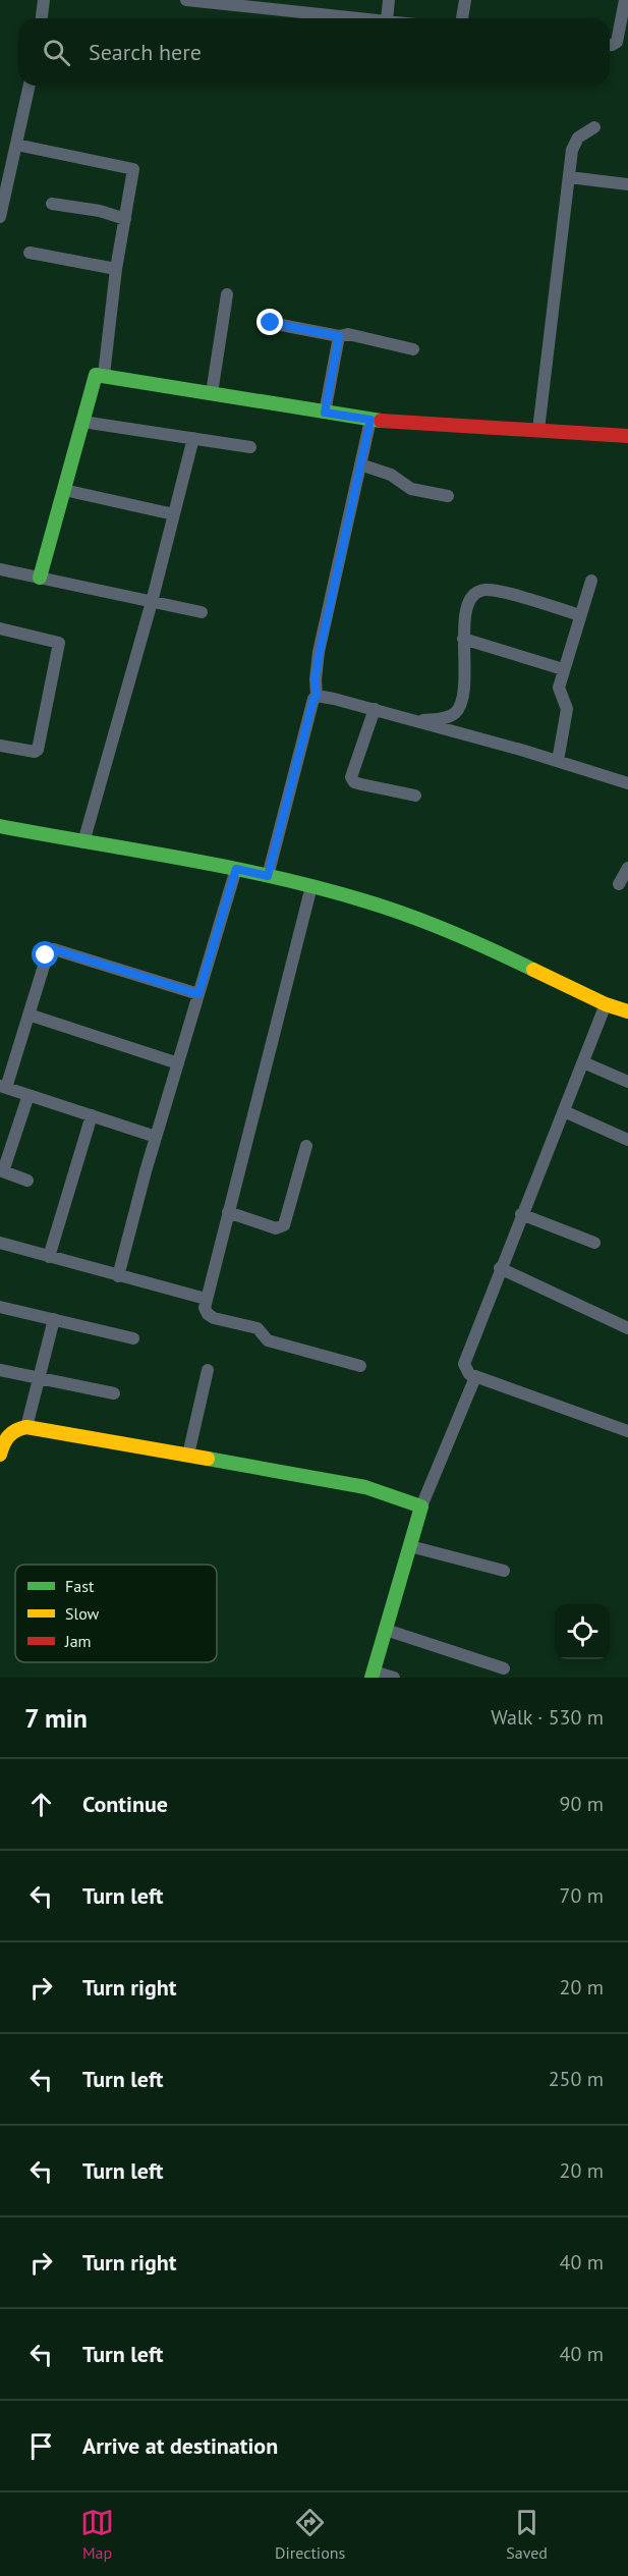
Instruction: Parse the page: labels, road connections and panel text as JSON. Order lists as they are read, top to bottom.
{
  "legend": ["Fast", "Slow", "Jam"],
  "page": {
    "search": "Search here",
    "heading": ["7 min", "Walk · 530 m"],
    "list": [
      ["Continue", "90 m"],
      ["Turn left", "70 m"],
      ["Turn right", "20 m"],
      ["Turn left", "250 m"],
      ["Turn left", "20 m"],
      ["Turn right", "40 m"],
      ["Turn left", "40 m"],
      "Arrive at destination"
    ],
    "nav": ["Map", "Directions", "Saved"]
  }
}
